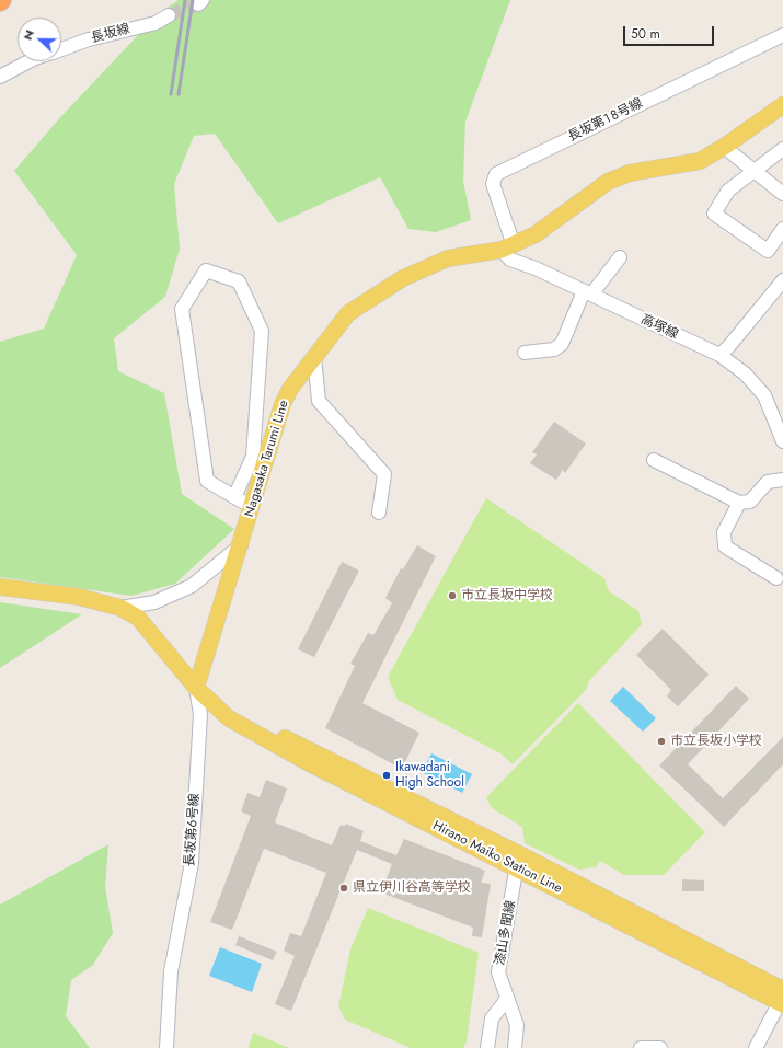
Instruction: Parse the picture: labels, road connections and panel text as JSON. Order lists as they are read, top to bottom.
{
  "streets": {
    "main road": ["Nagasaka Tarumi Line", "Hirano Maiko Station Line"],
    "street": [
      "長坂線",
      "長坂第１８号線",
      "高塚線",
      "長坂第６号線",
      "漆山多聞線"
    ]
  },
  "crossings": [
    ["長坂第１８号線", "高塚線"],
    ["長坂第１８号線", "Nagasaka Tarumi Line"],
    ["高塚線", "Nagasaka Tarumi Line"],
    ["Nagasaka Tarumi Line", "長坂第６号線"],
    ["Nagasaka Tarumi Line", "Hirano Maiko Station Line"],
    ["長坂第６号線", "Hirano Maiko Station Line"],
    ["Hirano Maiko Station Line", "漆山多聞線"]
  ],
  "places": [
    "市立長坂中学校",
    "市立長坂小学校",
    "Ikawadani High School",
    "県立伊川谷高等学校"
  ],
  "scale_bar": "50 m",
  "north": "left"
}
